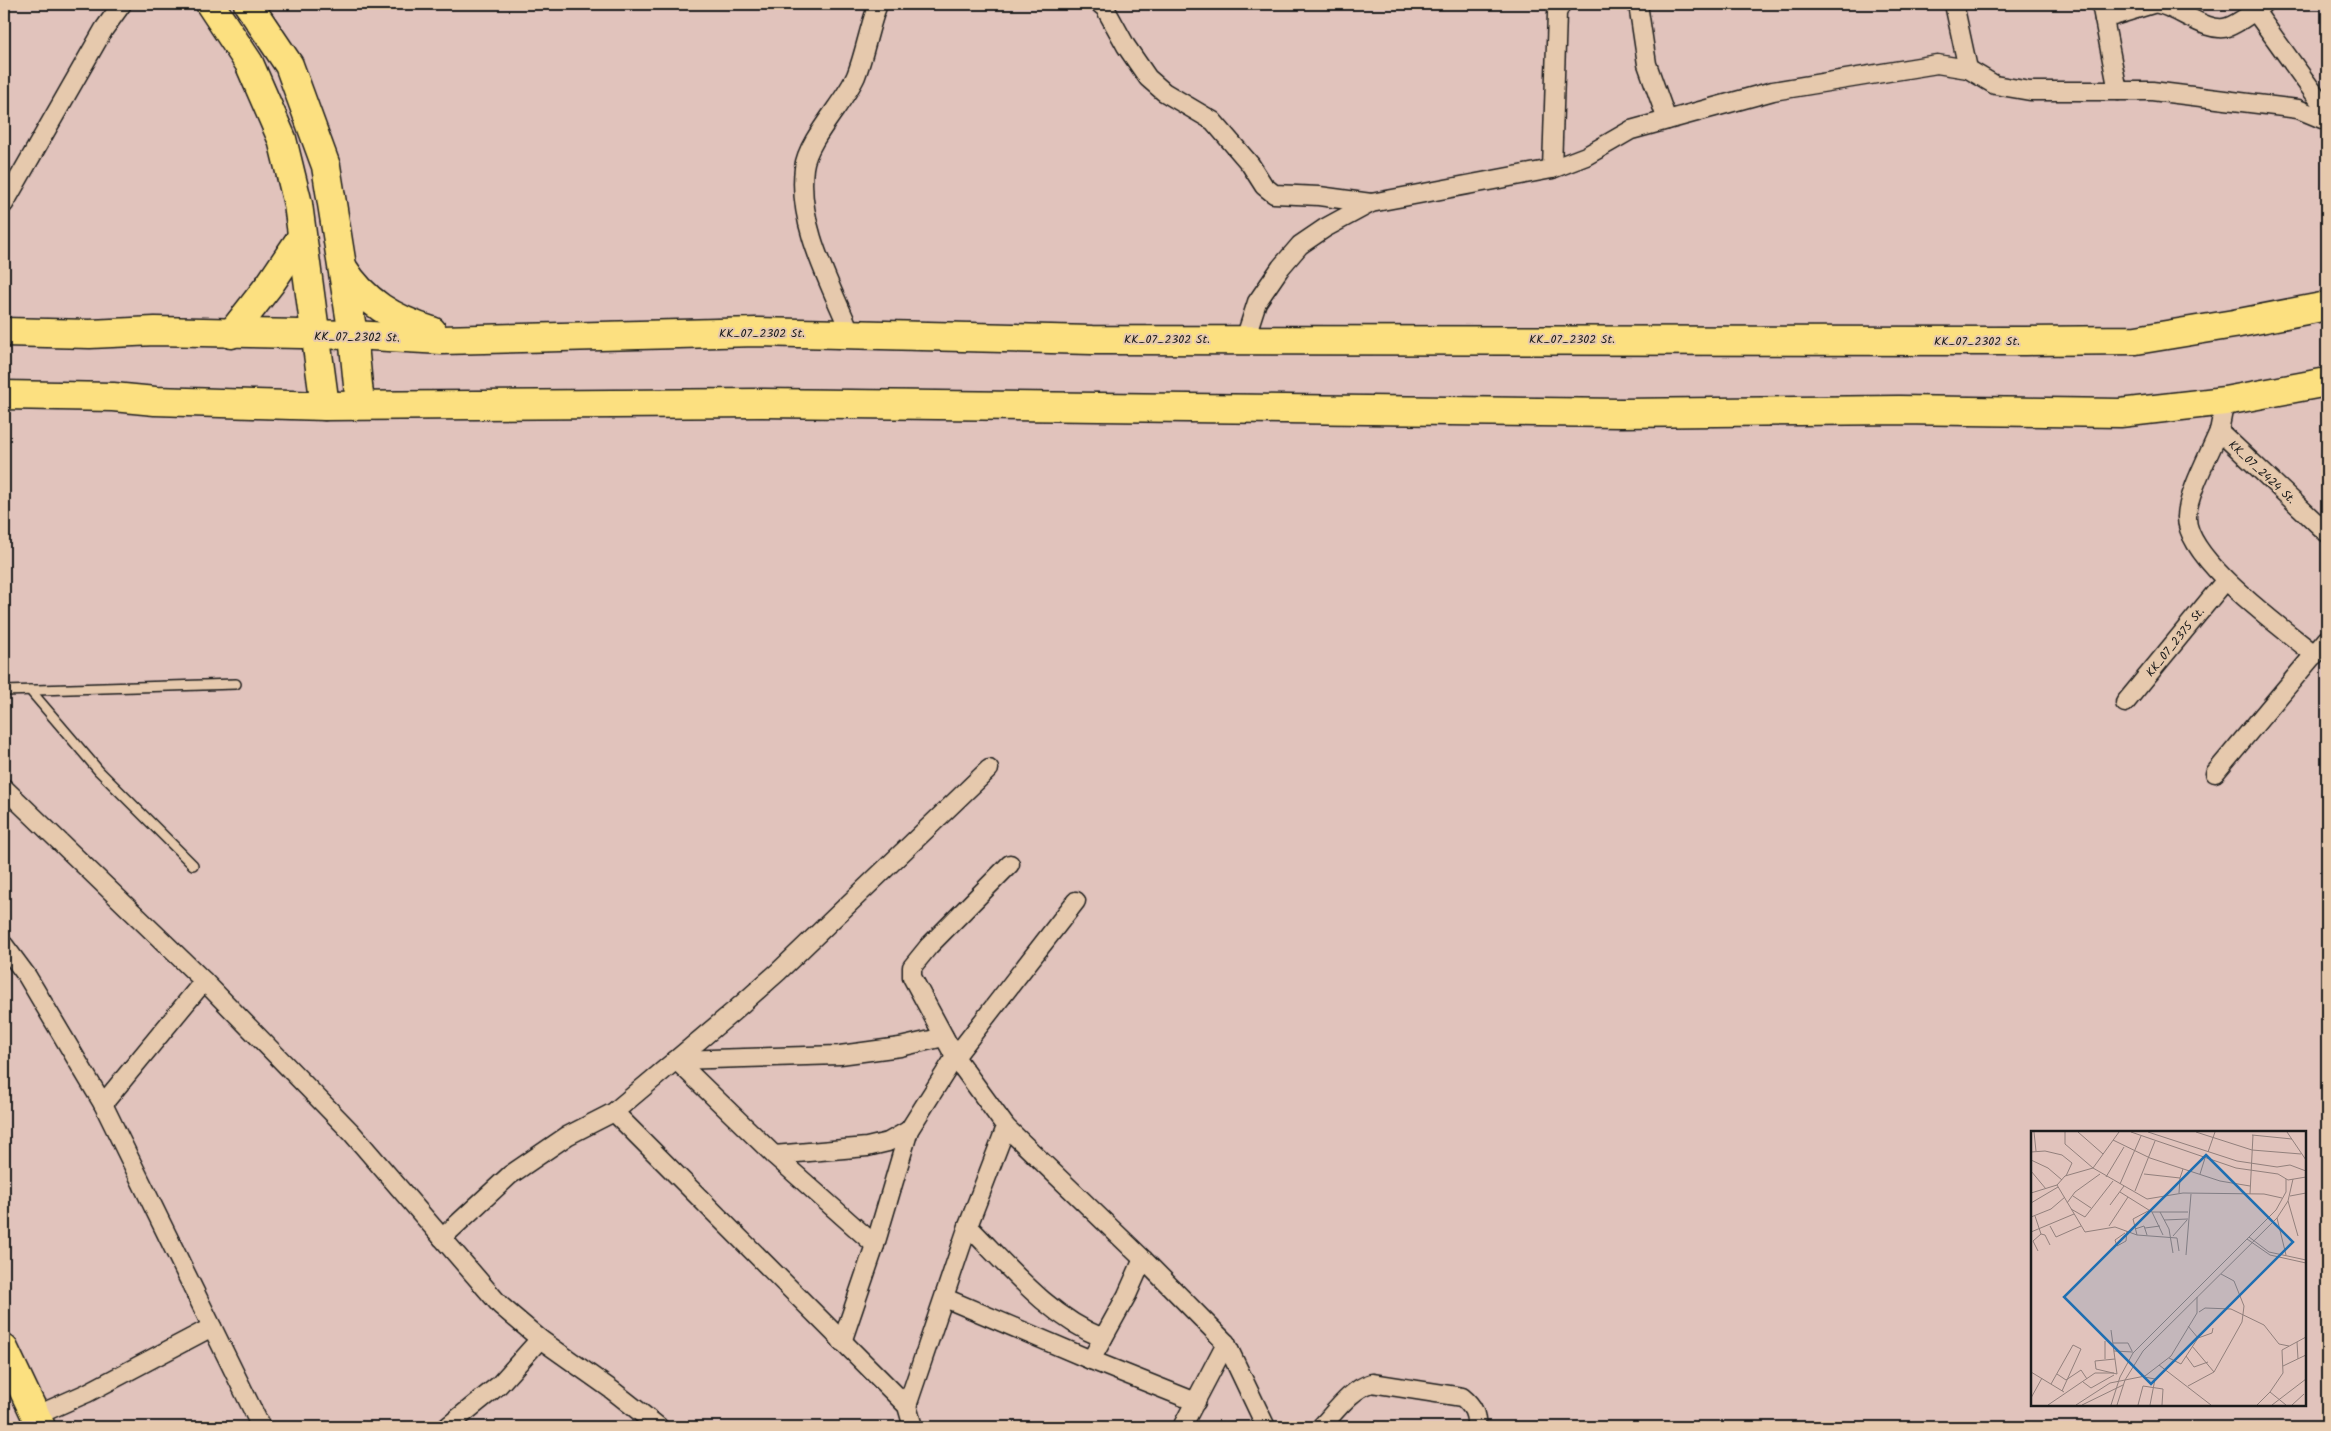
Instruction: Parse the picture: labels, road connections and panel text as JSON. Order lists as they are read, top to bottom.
{
  "streets": {
    "main road": ["KK_07_2302 St."],
    "street": ["KK_07_2424 St.", "KK_07_2375 St."]
  }
}
